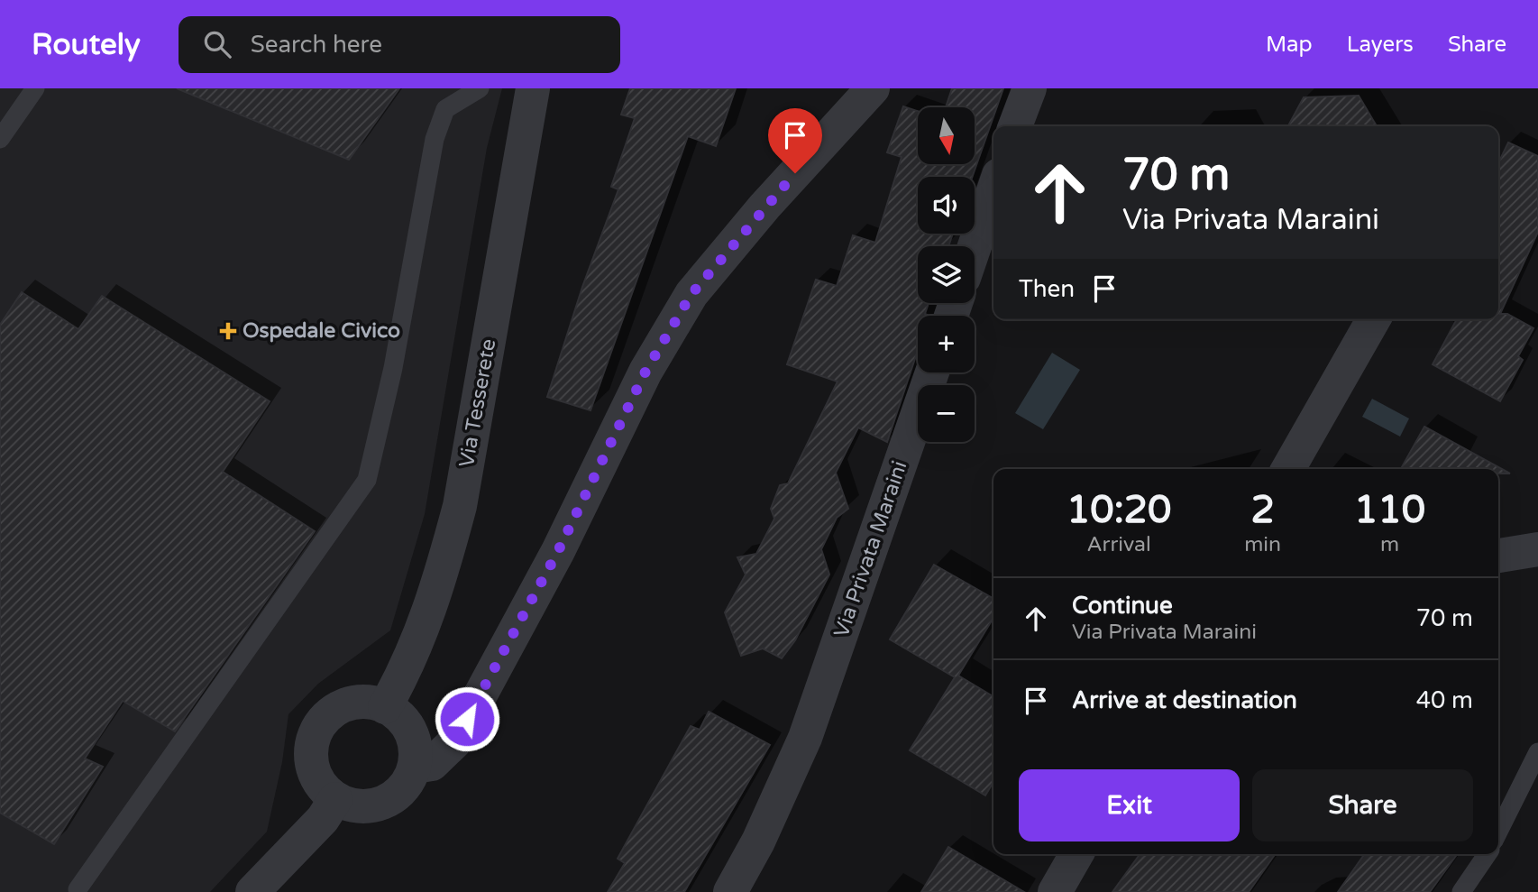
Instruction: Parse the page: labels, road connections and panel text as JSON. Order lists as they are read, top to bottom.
{
  "streets": {
    "street": ["Via Tesserete", "Via Privata Maraini"]
  },
  "places": {
    "health": ["Ospedale Civico"]
  },
  "north": "bottom",
  "page": {
    "header": "Routely",
    "search": "Search here",
    "nav": ["Map", "Layers", "Share"],
    "map_buttons": ["+", "−"],
    "turn": ["70 m", "Via Privata Maraini"],
    "then": "Then",
    "eta": [
      "10:20",
      "Arrival",
      "2",
      "min",
      "110",
      "m"
    ],
    "list": [
      {
        "name": "Continue",
        "note": "Via Privata Maraini",
        "value": "70 m"
      },
      {
        "name": "Arrive at destination",
        "value": "40 m"
      }
    ],
    "buttons": ["Exit", "Share"]
  }
}
